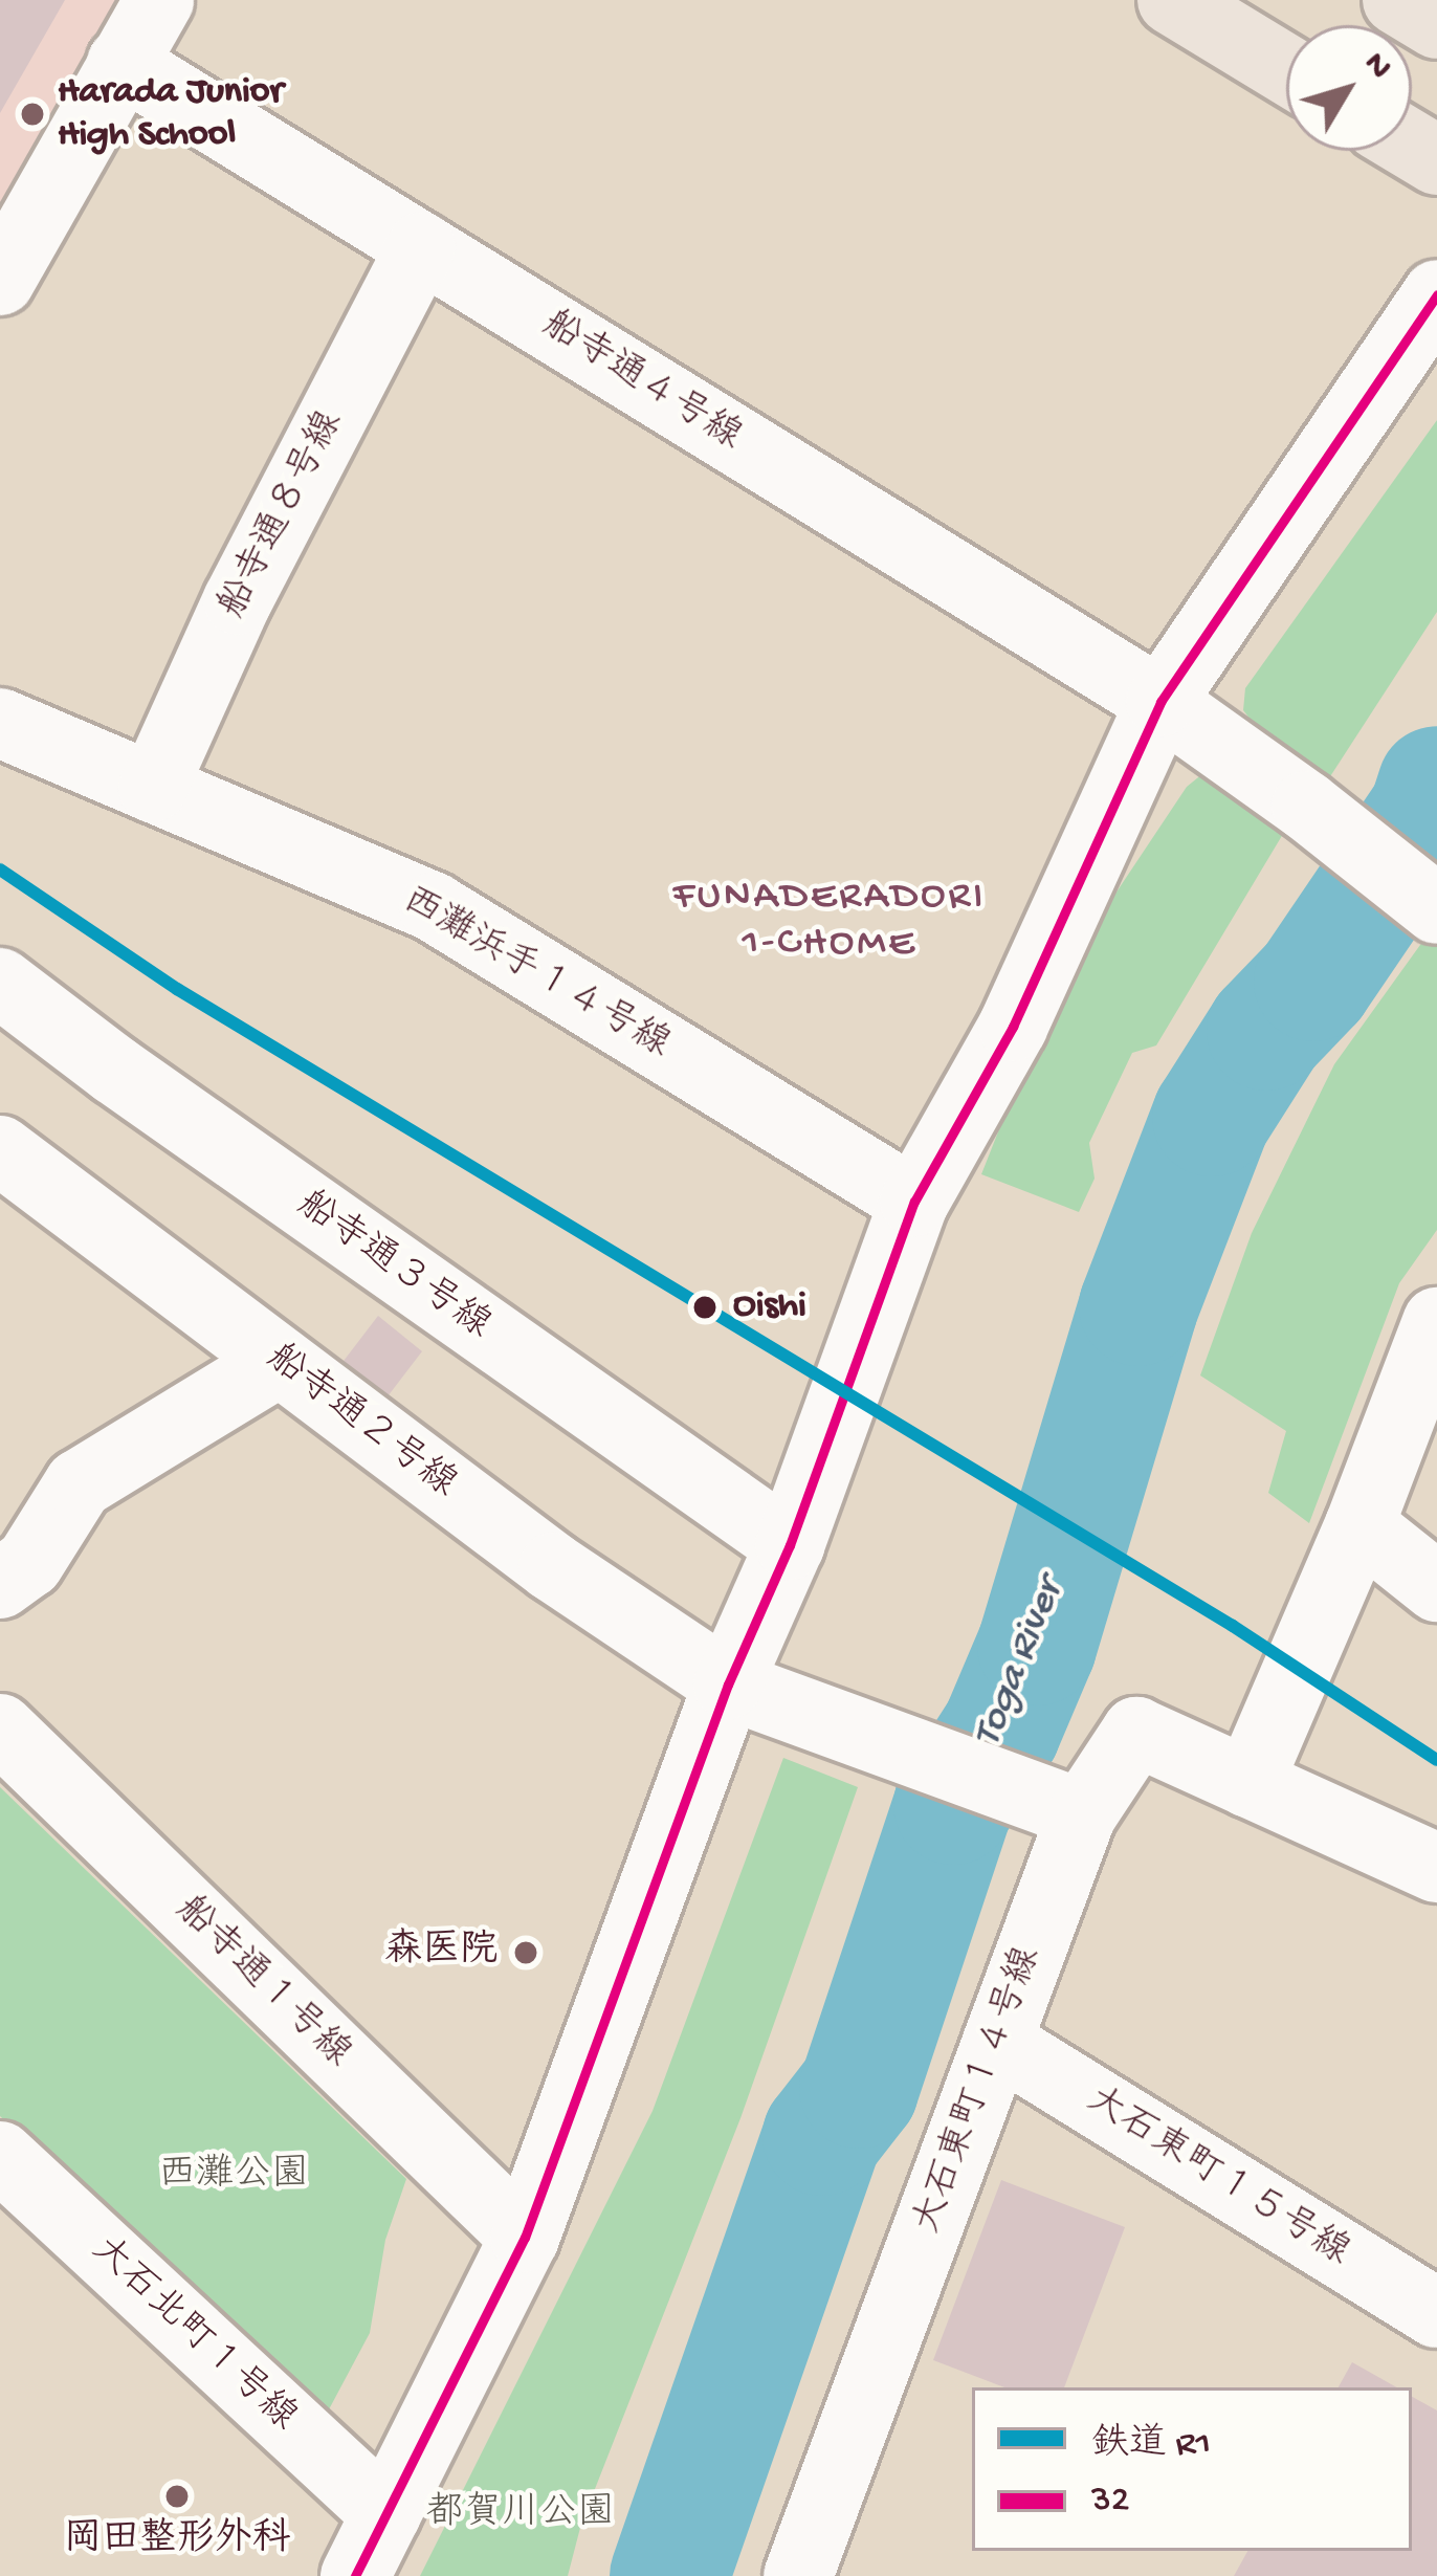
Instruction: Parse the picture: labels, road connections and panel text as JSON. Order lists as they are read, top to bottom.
{
  "streets": {
    "street": [
      "船寺通４号線",
      "船寺通８号線",
      "西灘浜手１４号線",
      "船寺通３号線",
      "船寺通２号線",
      "船寺通１号線",
      "大石東町１４号線",
      "大石東町１５号線",
      "大石北町１号線"
    ]
  },
  "crossings": [
    ["船寺通４号線", "船寺通８号線"],
    ["船寺通８号線", "西灘浜手１４号線"],
    ["大石東町１４号線", "大石東町１５号線"]
  ],
  "districts": ["FUNADERADORI 1-CHOME"],
  "water": ["Toga River"],
  "parks": ["西灘公園", "都賀川公園"],
  "places": [
    "Harada Junior High School",
    "Oishi",
    "森医院",
    "岡田整形外科"
  ],
  "lines": ["transit line 32", "rail line R1"],
  "legend": ["鉄道 R1", "32"],
  "north": "top right"
}
